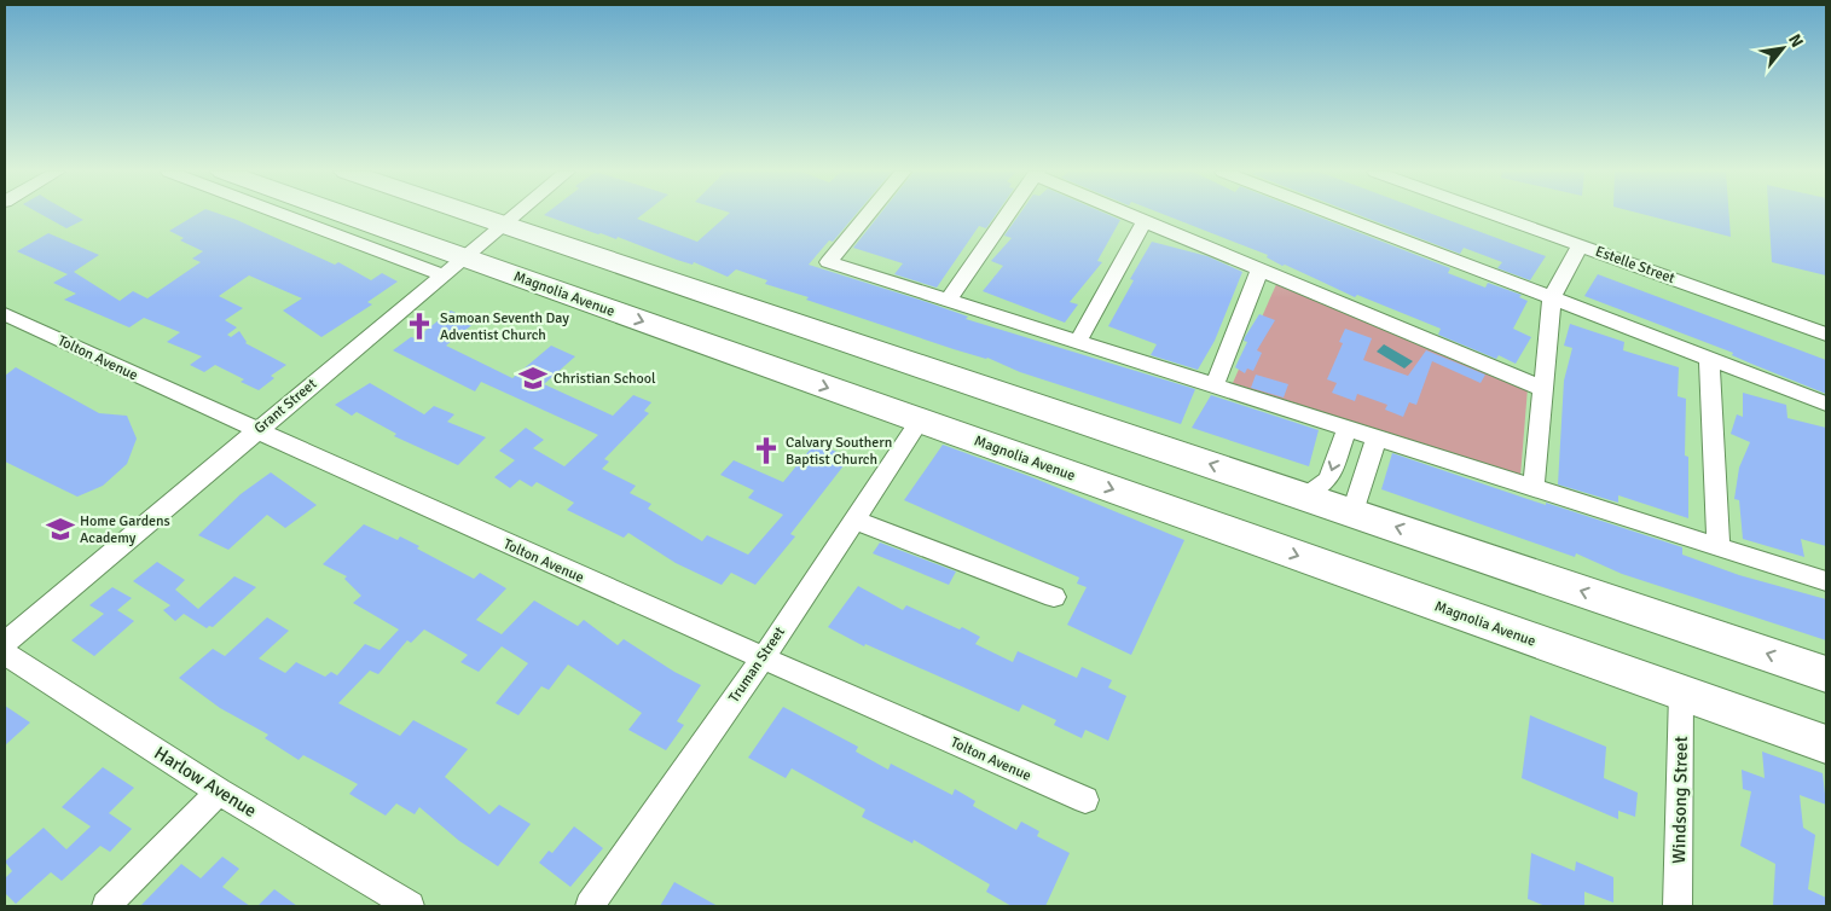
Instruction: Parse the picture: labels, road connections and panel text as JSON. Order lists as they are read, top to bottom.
{
  "streets": {
    "main road": ["Magnolia Avenue"],
    "street": [
      "Estelle Street",
      "Tolton Avenue",
      "Grant Street",
      "Truman Street",
      "Harlow Avenue",
      "Windsong Street"
    ]
  },
  "crossings": [
    ["Magnolia Avenue", "Grant Street"],
    ["Magnolia Avenue", "Truman Street"],
    ["Magnolia Avenue", "Windsong Street"],
    ["Tolton Avenue", "Grant Street"],
    ["Tolton Avenue", "Truman Street"]
  ],
  "places": {
    "church": ["Samoan Seventh Day Adventist Church", "Calvary Southern Baptist Church"],
    "school or university": ["Christian School", "Home Gardens Academy"]
  },
  "north": "top right"
}
